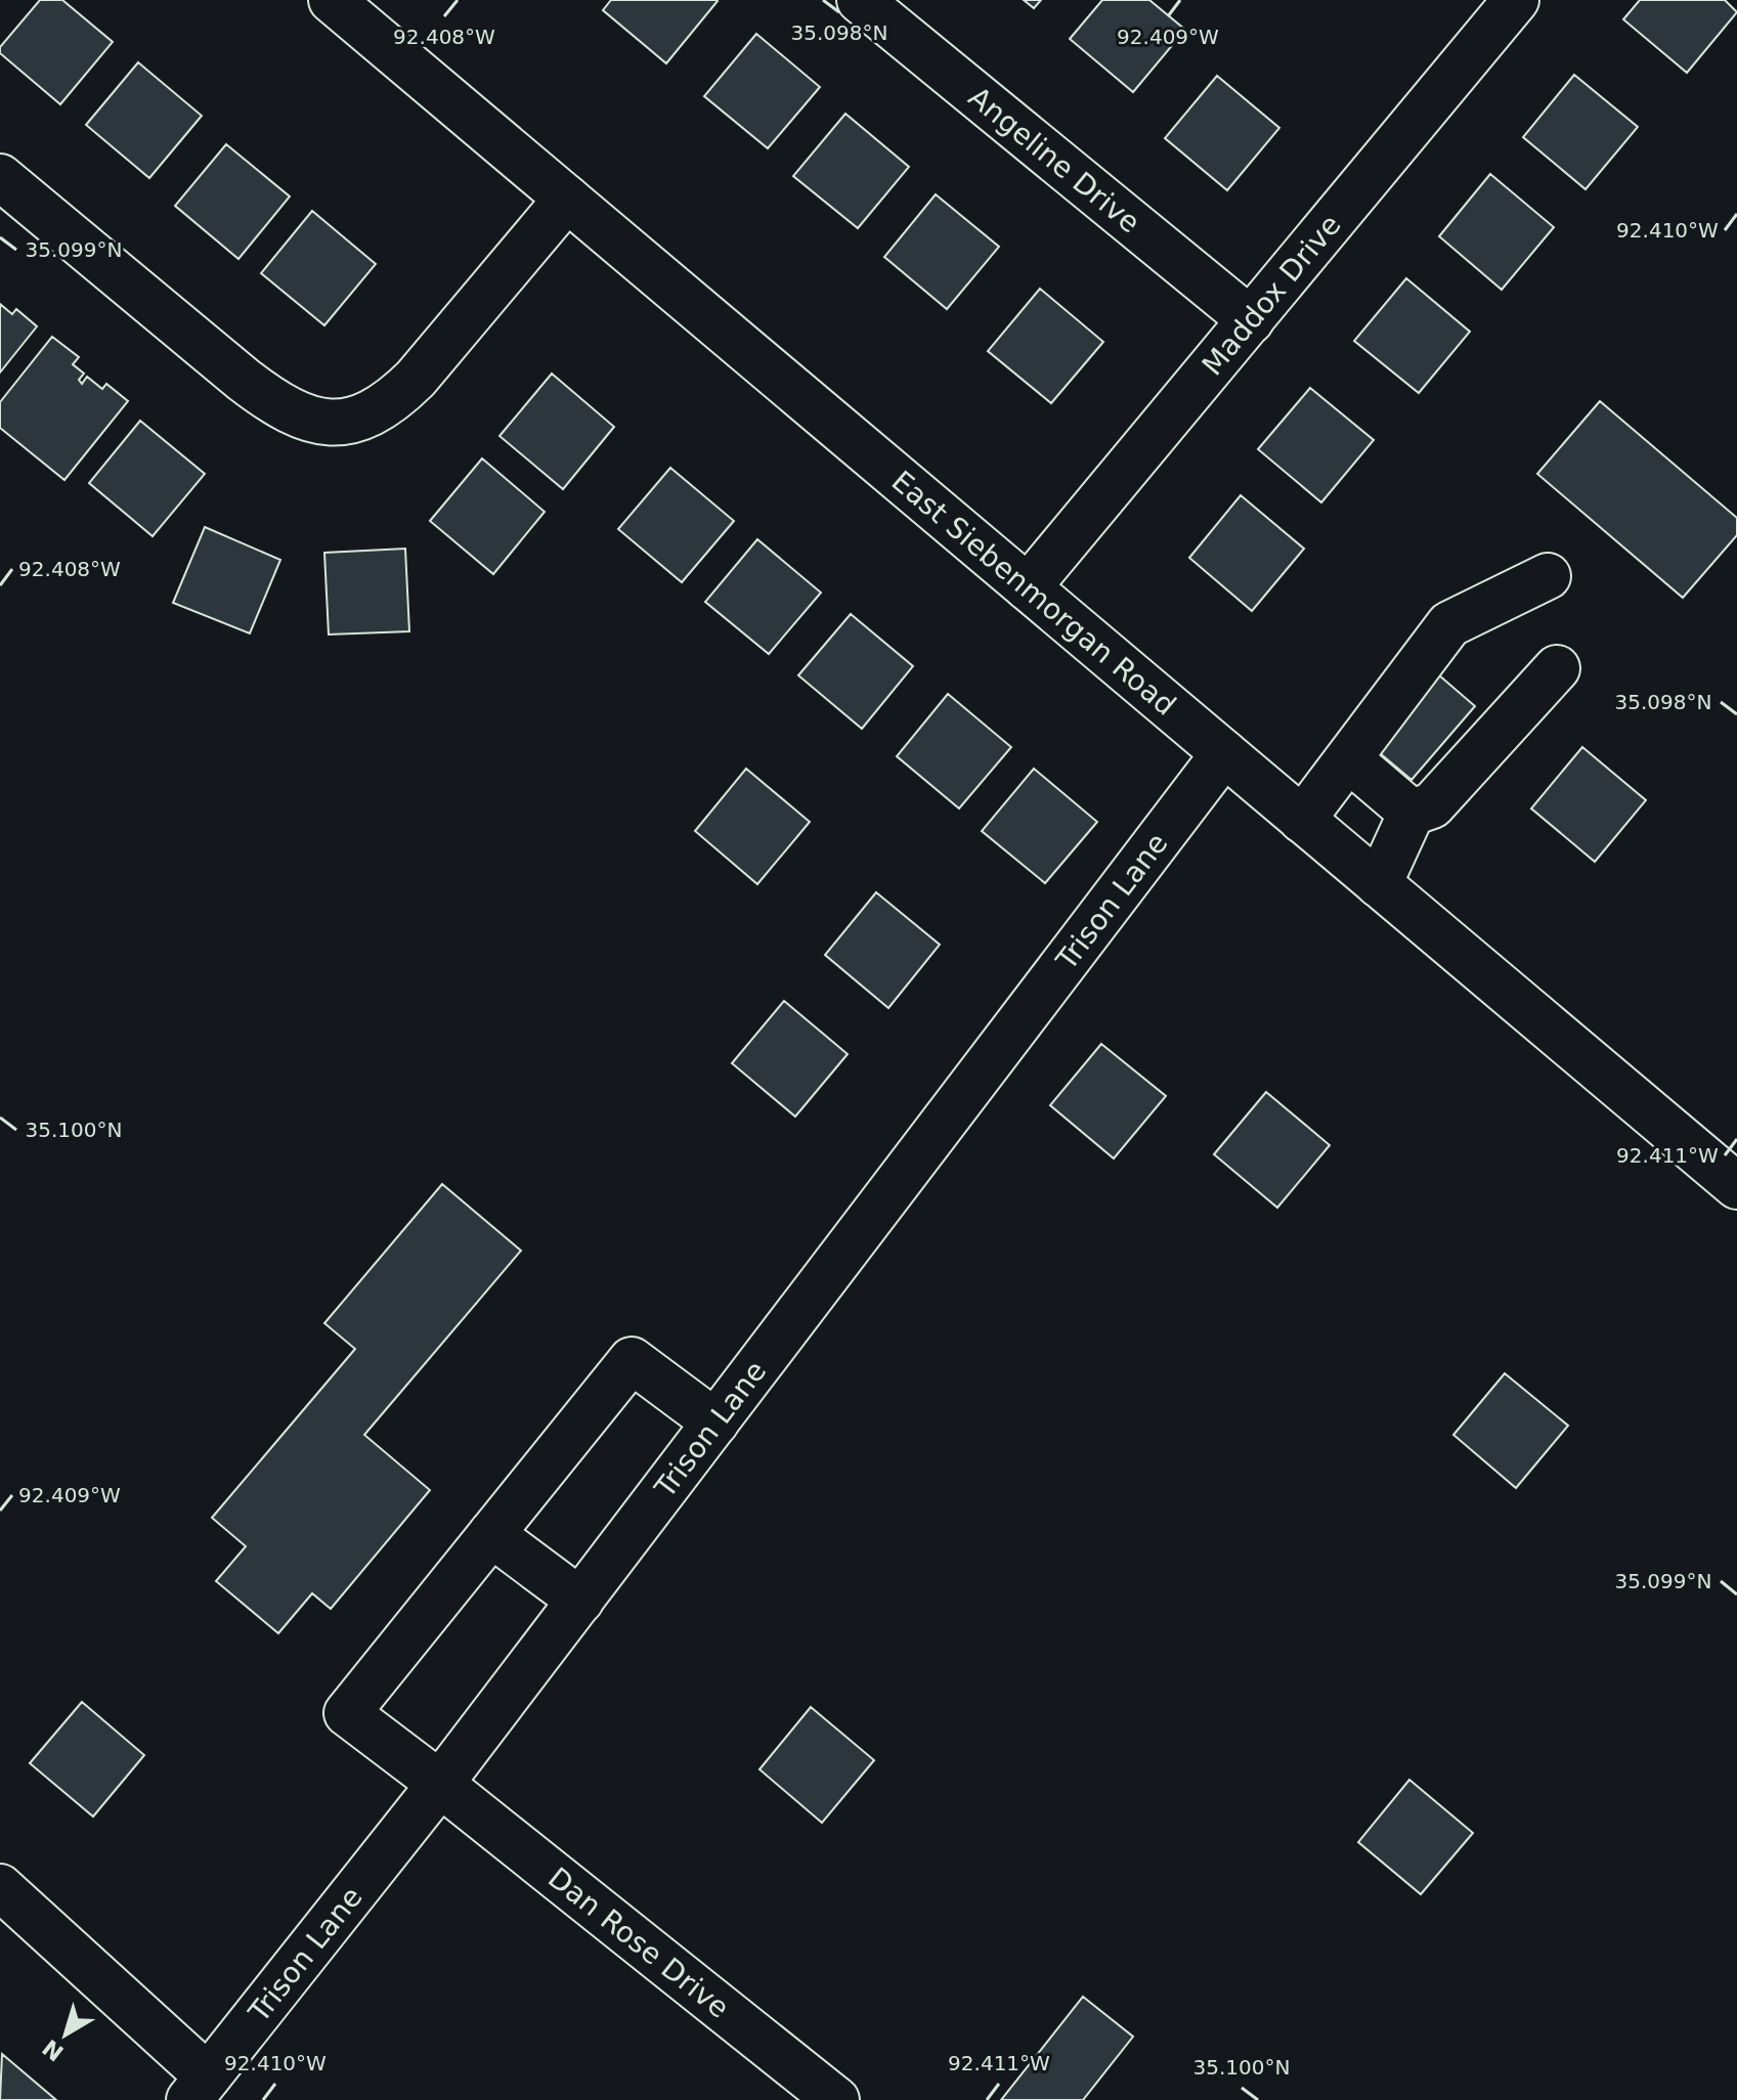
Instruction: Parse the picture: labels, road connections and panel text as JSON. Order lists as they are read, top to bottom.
{
  "streets": {
    "street": [
      "Angeline Drive",
      "Maddox Drive",
      "East Siebenmorgan Road",
      "Trison Lane",
      "Dan Rose Drive"
    ]
  },
  "crossings": [
    ["Angeline Drive", "Maddox Drive"],
    ["Maddox Drive", "East Siebenmorgan Road"],
    ["East Siebenmorgan Road", "Trison Lane"],
    ["Trison Lane", "Dan Rose Drive"]
  ],
  "north": "bottom left",
  "coordinates": [
    "35.098°N",
    "92.408°W",
    "92.409°W",
    "92.410°W",
    "35.099°N",
    "35.100°N",
    "92.411°W"
  ]
}
